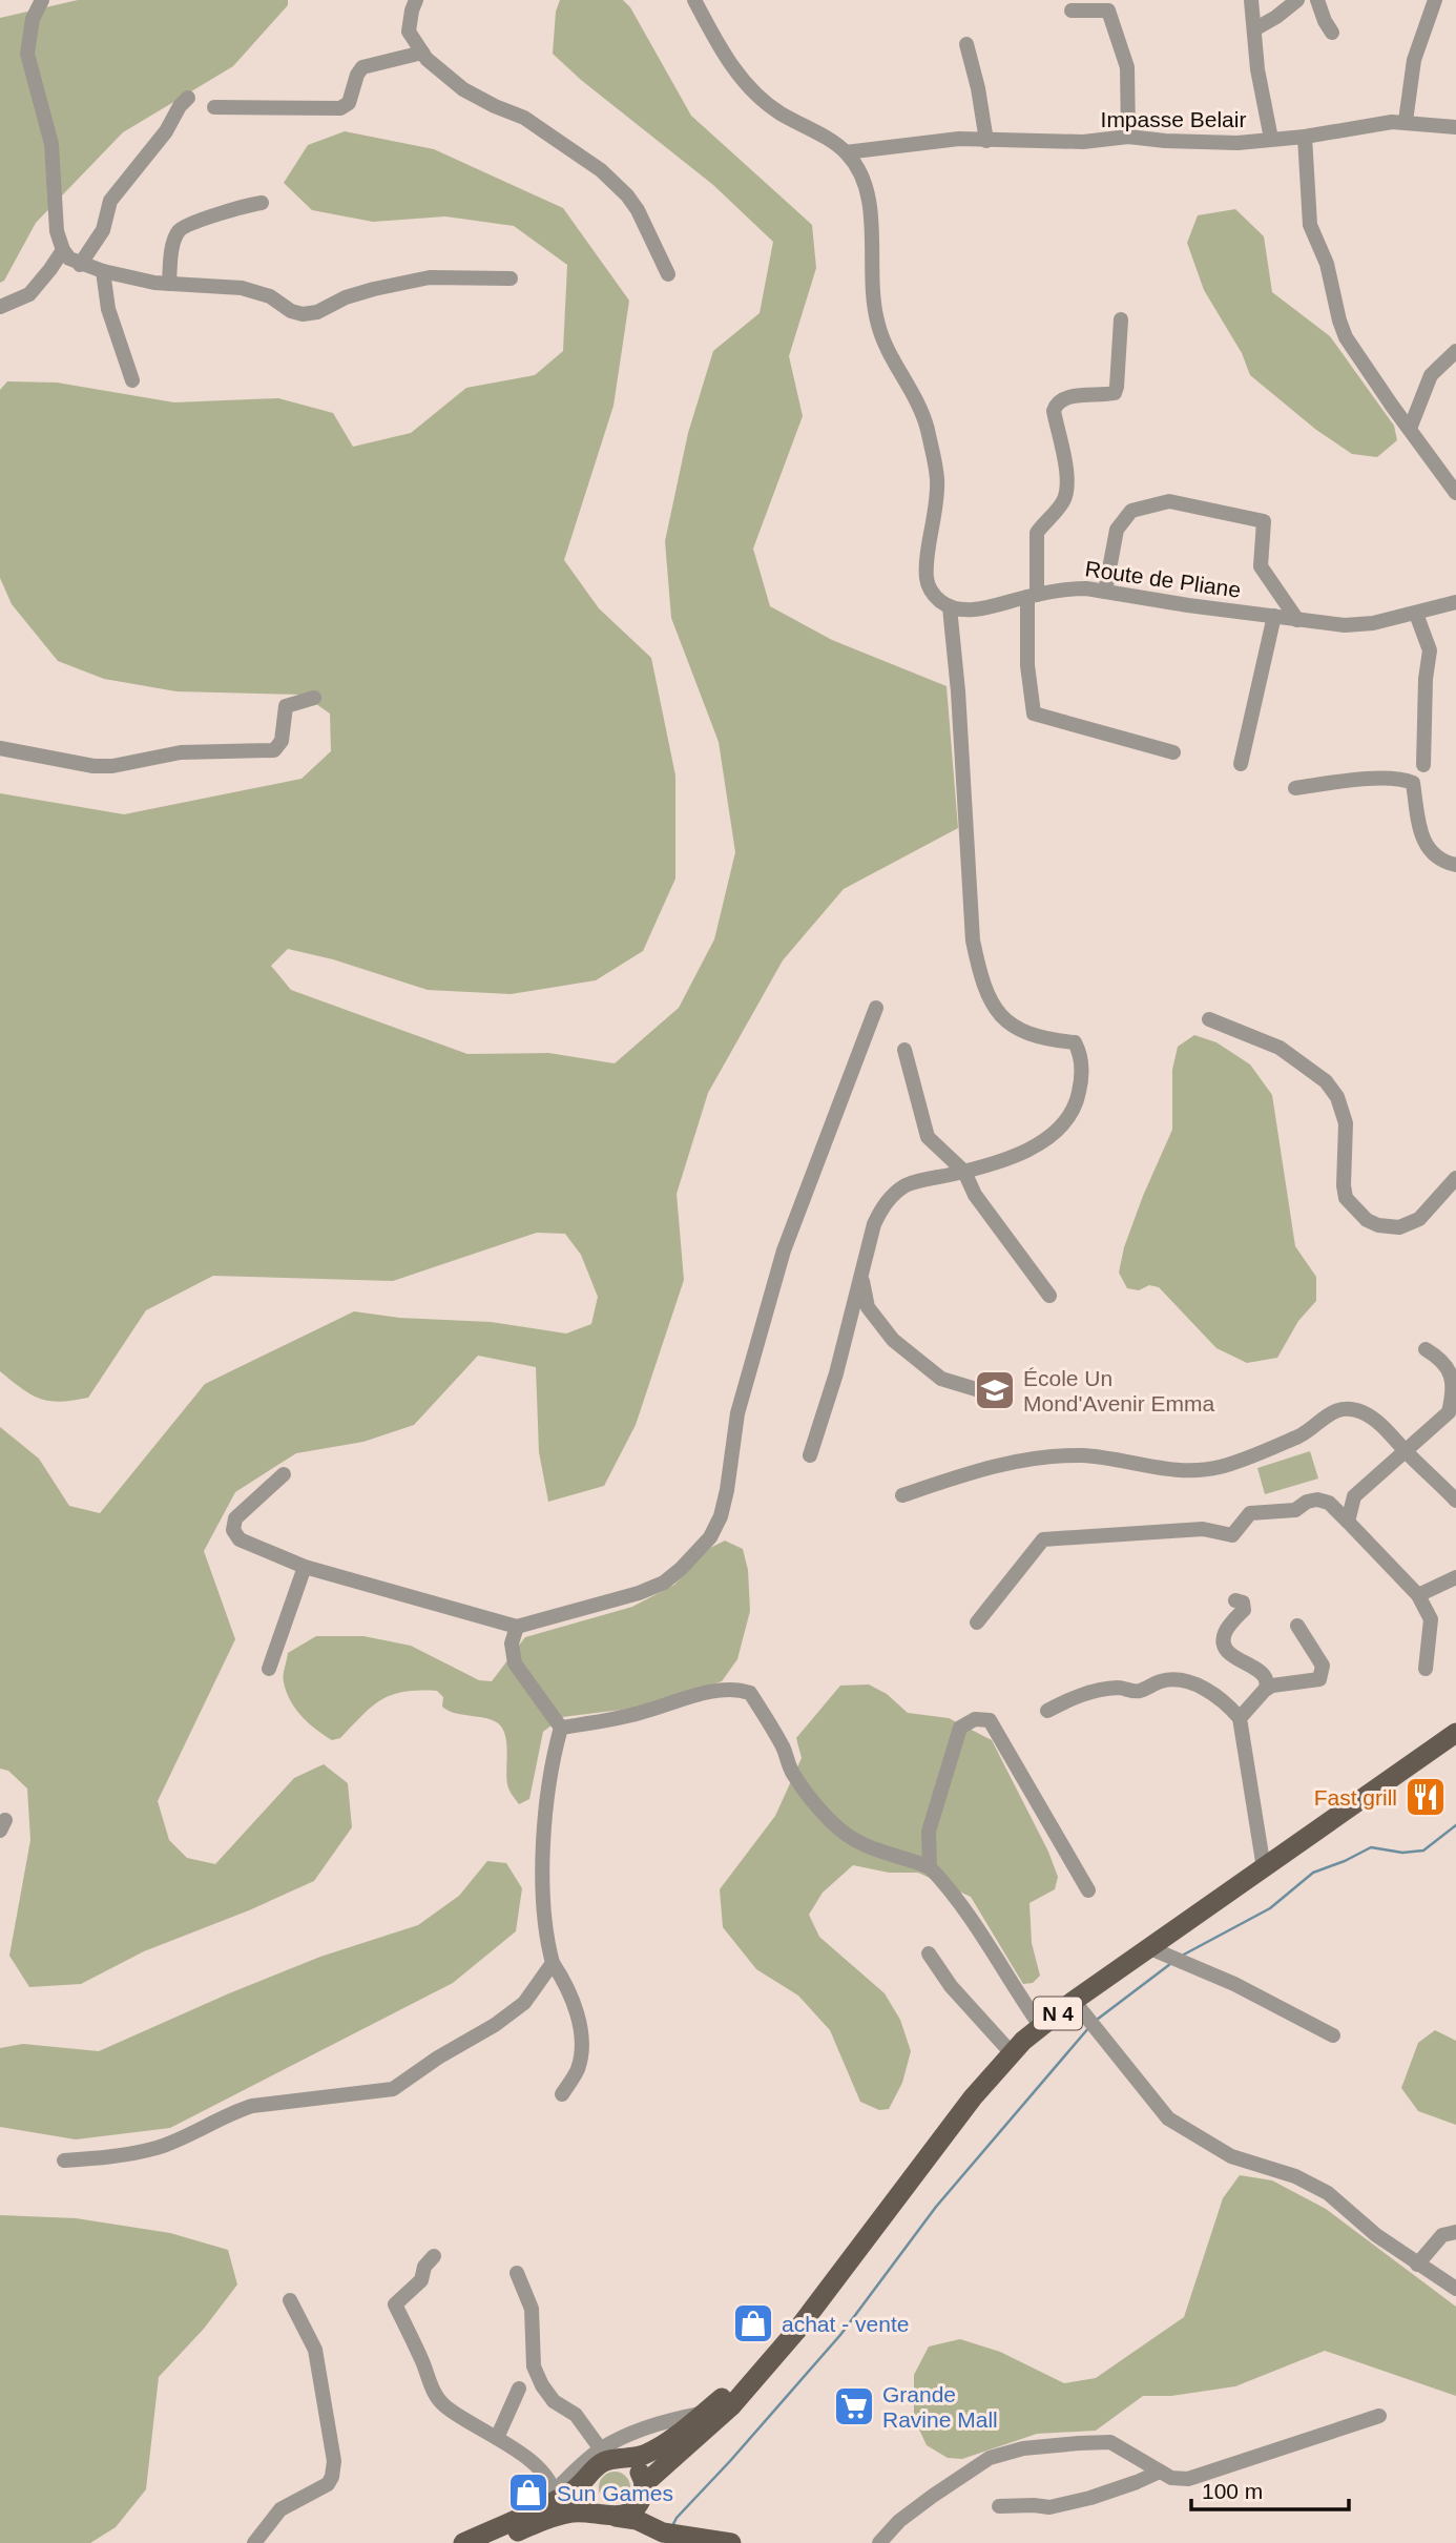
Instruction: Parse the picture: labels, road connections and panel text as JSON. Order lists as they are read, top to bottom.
{
  "streets": {
    "main road": ["N 4"],
    "street": ["Impasse Belair", "Route de Pliane"]
  },
  "places": {
    "school or university": ["École Un Mond'Avenir Emma"],
    "restaurant": ["Fast grill"],
    "shop": ["achat - vente", "Sun Games"],
    "supermarket": ["Grande Ravine Mall"]
  },
  "scale_bar": "100 m"
}
